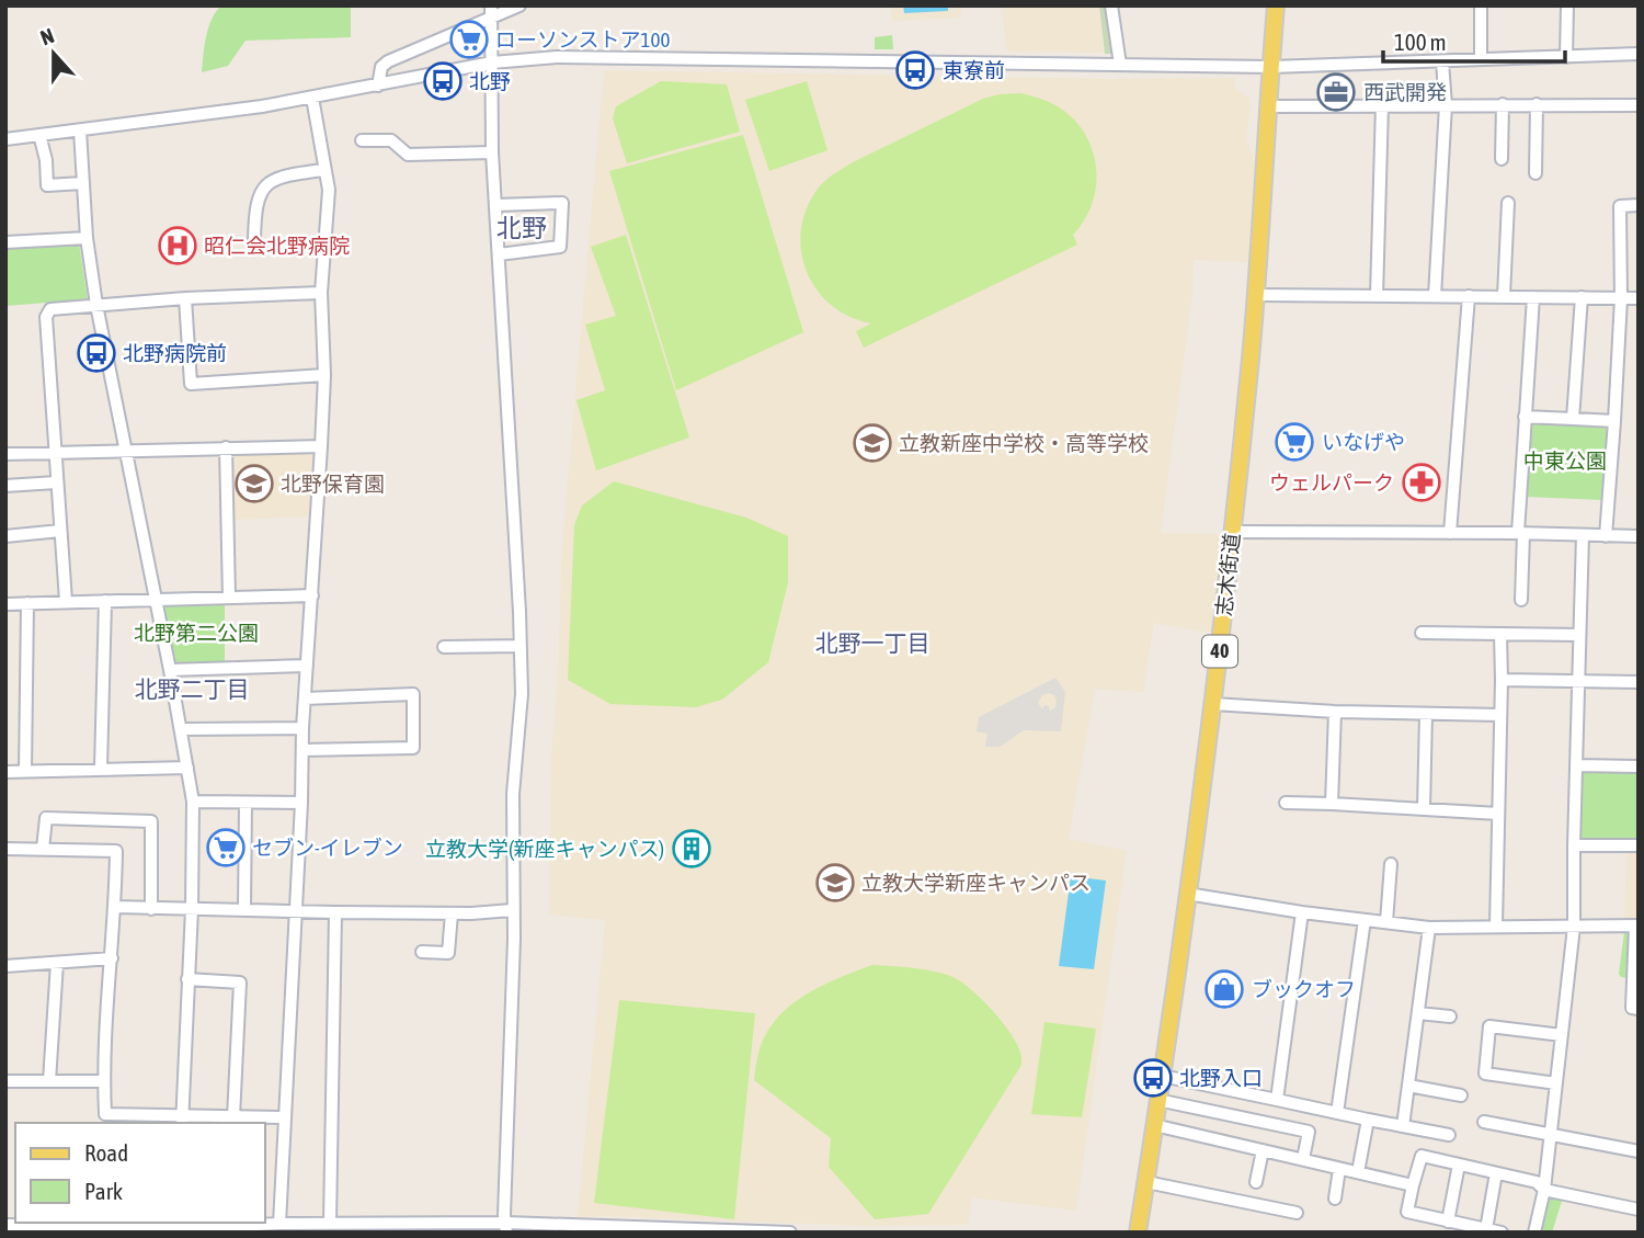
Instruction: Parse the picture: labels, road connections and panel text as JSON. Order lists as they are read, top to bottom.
{
  "streets": {
    "main road": ["志木街道", "40"]
  },
  "districts": ["北野", "北野一丁目", "北野二丁目"],
  "parks": ["中東公園", "北野第二公園"],
  "places": {
    "supermarket": ["ローソンストア100", "いなげや", "セブン-イレブン"],
    "bus stop": [
      "東寮前",
      "北野",
      "北野病院前",
      "北野入口"
    ],
    "office": ["西武開発"],
    "hospital": ["昭仁会北野病院"],
    "school or university": ["立教新座中学校・高等学校", "北野保育園", "立教大学新座キャンパス"],
    "pharmacy": ["ウェルパーク"],
    "building": ["立教大学(新座キャンパス)"],
    "shop": ["ブックオフ"]
  },
  "legend": ["Road", "Park"],
  "scale_bar": "100 m",
  "north": "top"
}
